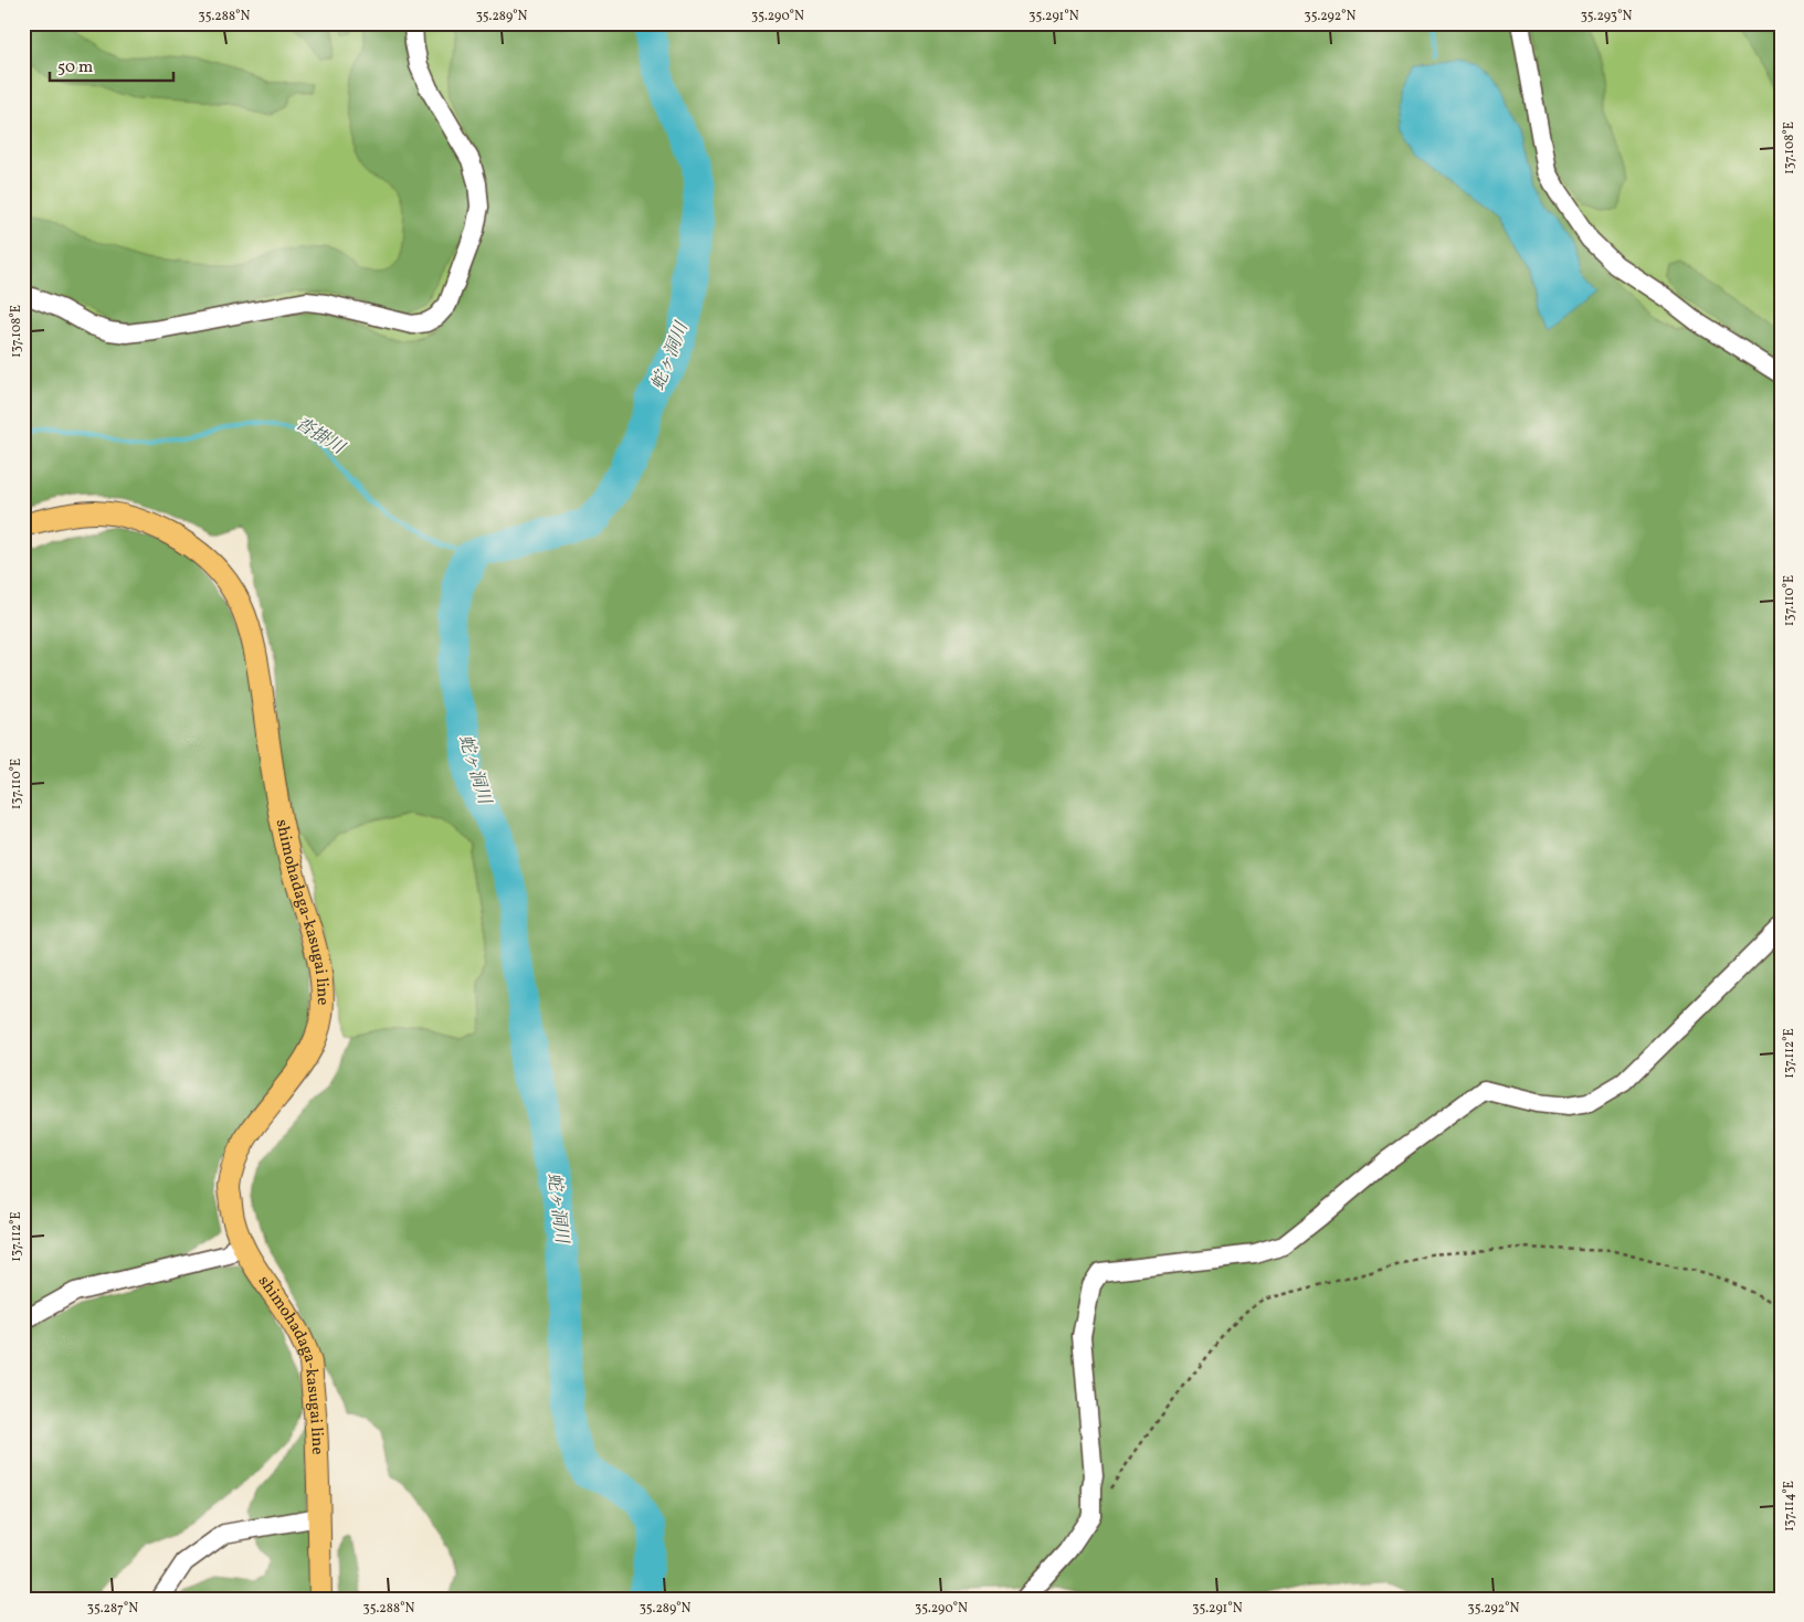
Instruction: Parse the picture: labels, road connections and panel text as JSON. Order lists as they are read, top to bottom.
{
  "streets": {
    "main road": ["shimohadaga-kasugai line"]
  },
  "water": ["蛇ヶ洞川", "沓掛川"],
  "scale_bar": "50 m",
  "coordinates": [
    "35.288°N",
    "35.289°N",
    "35.290°N",
    "35.291°N",
    "35.292°N",
    "35.293°N",
    "137.108°E",
    "137.110°E",
    "137.112°E",
    "137.114°E",
    "35.287°N"
  ]
}
